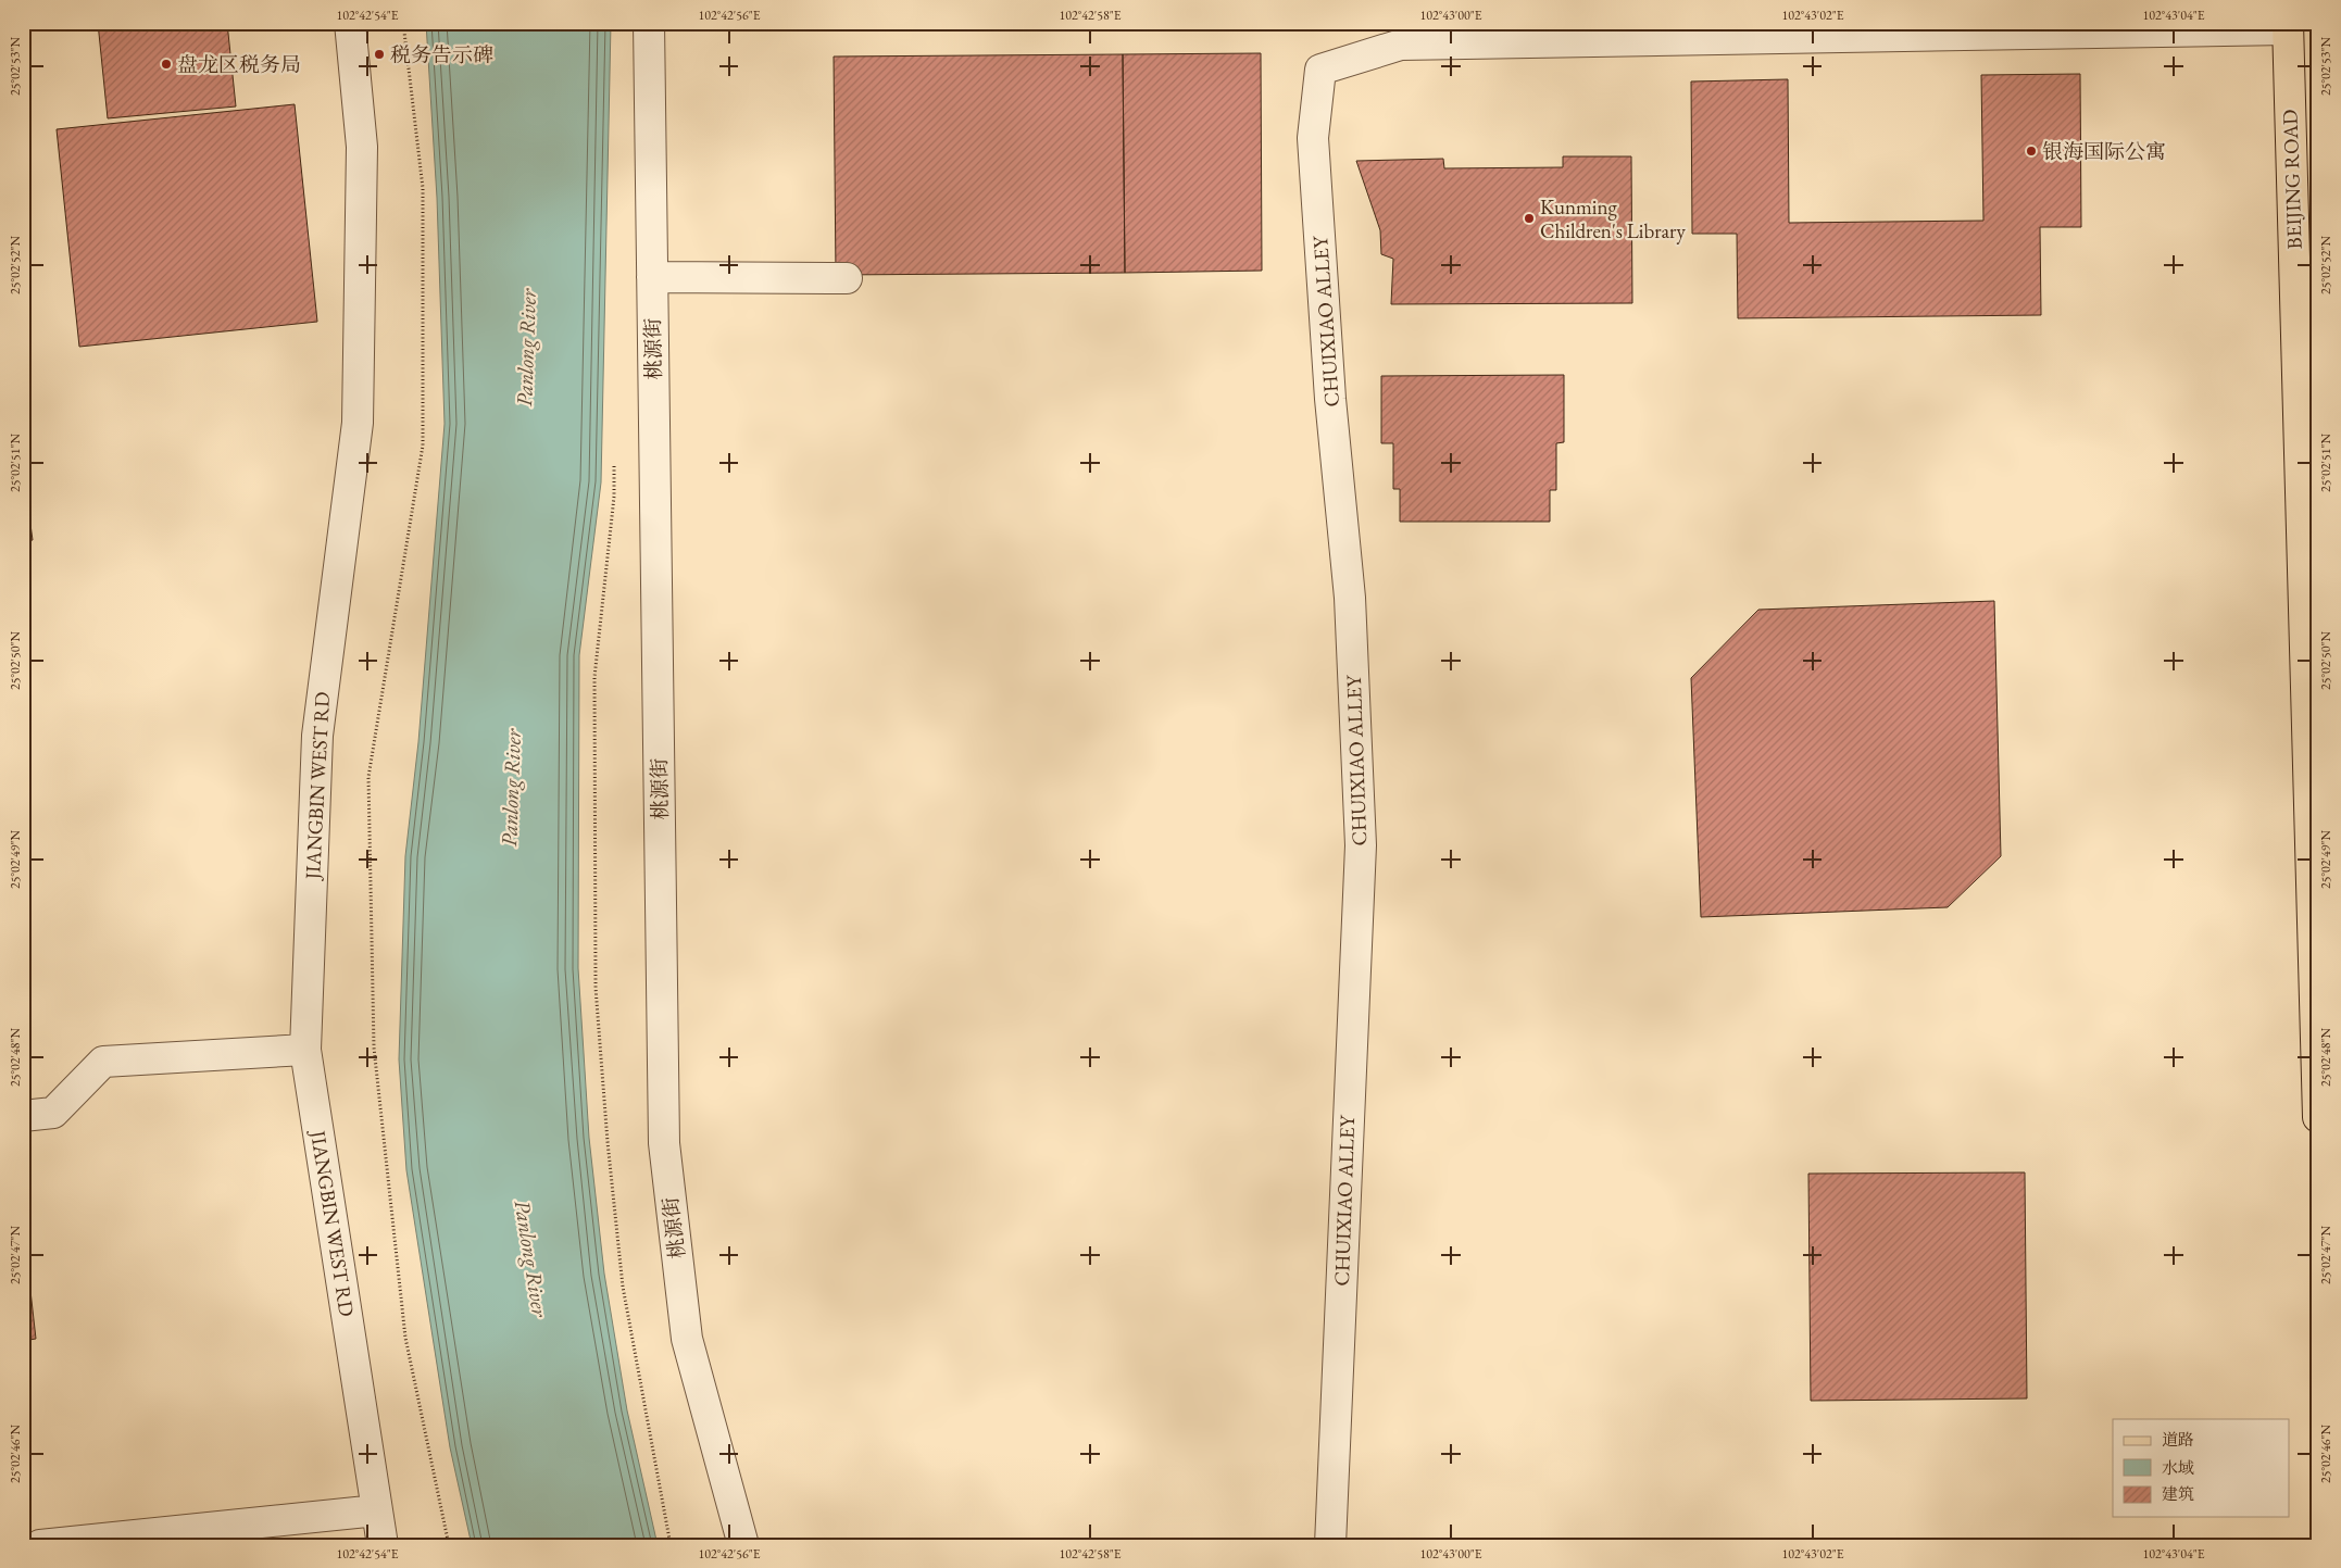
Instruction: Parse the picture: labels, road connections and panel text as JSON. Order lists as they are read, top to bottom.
{
  "streets": {
    "main road": ["BEIJING ROAD"],
    "street": ["CHUIXIAO ALLEY", "桃源街", "JIANGBIN WEST RD"]
  },
  "crossings": [
    ["BEIJING ROAD", "CHUIXIAO ALLEY"]
  ],
  "water": ["Panlong River"],
  "places": [
    "税务告示碑",
    "盘龙区税务局",
    "银海国际公寓",
    "Kunming Children's Library"
  ],
  "legend": ["道路", "水域", "建筑"],
  "coordinates": [
    "102°42'54\"E",
    "102°42'56\"E",
    "102°42'58\"E",
    "102°43'00\"E",
    "102°43'02\"E",
    "102°43'04\"E",
    "25°02'53\"N",
    "25°02'52\"N",
    "25°02'51\"N",
    "25°02'50\"N",
    "25°02'49\"N",
    "25°02'48\"N",
    "25°02'47\"N",
    "25°02'46\"N"
  ]
}
